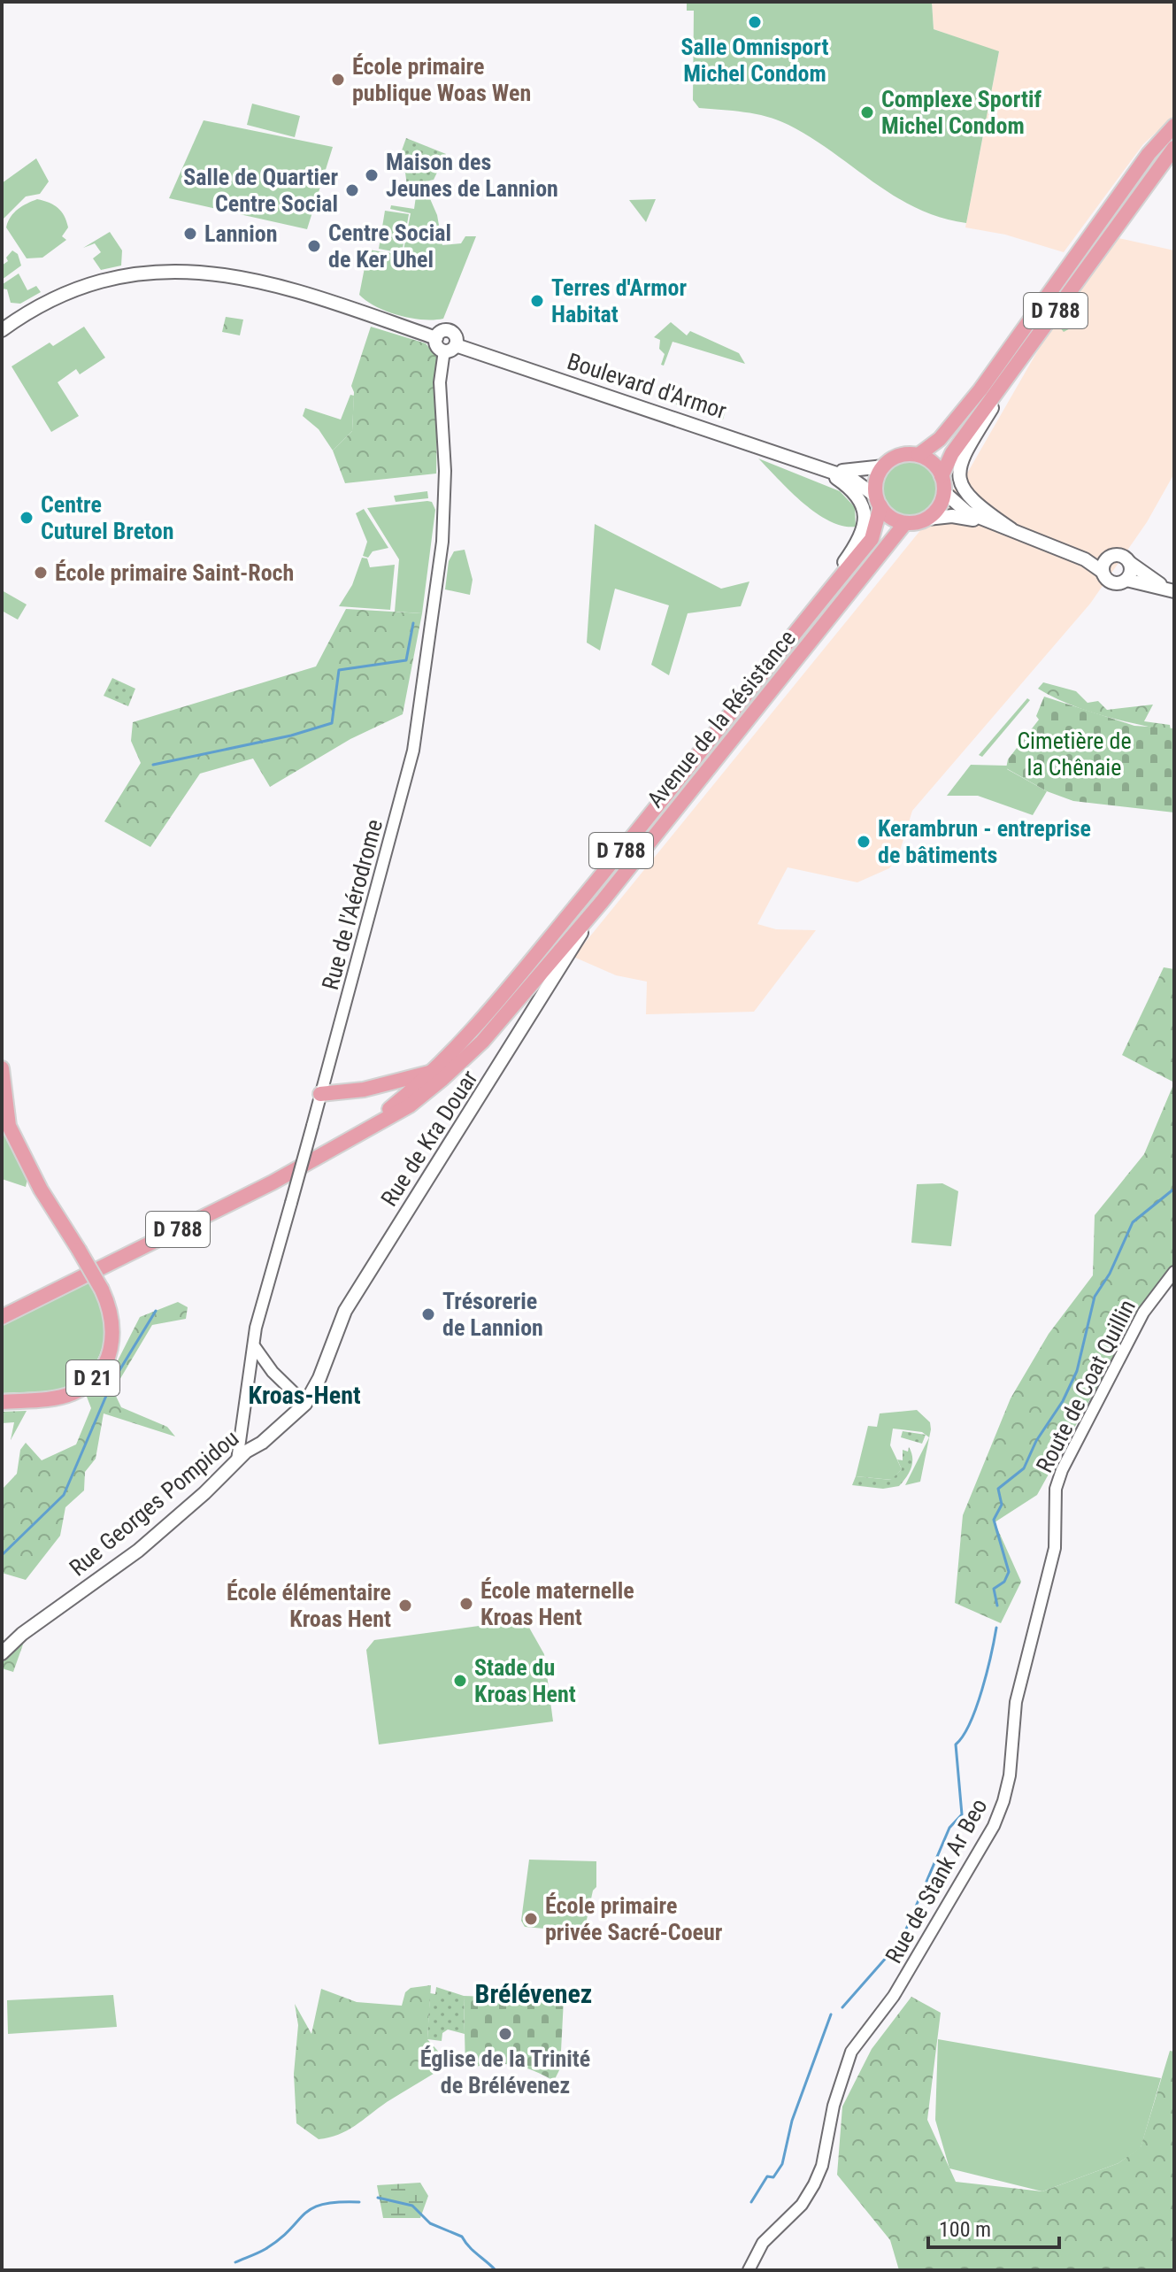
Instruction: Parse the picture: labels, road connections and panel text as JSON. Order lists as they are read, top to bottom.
{
  "streets": {
    "main road": [
      "D 788",
      "Boulevard d'Armor",
      "Avenue de la Résistance",
      "Rue de Kra Douar",
      "D 21",
      "Rue Georges Pompidou"
    ],
    "street": ["Rue de l'Aérodrome", "Route de Coat Quillin", "Rue de Stank Ar Beo"]
  },
  "crossings": [
    ["D 788", "Boulevard d'Armor"],
    ["D 788", "Avenue de la Résistance"],
    ["Boulevard d'Armor", "Avenue de la Résistance"],
    ["Boulevard d'Armor", "Rue de l'Aérodrome"],
    ["Avenue de la Résistance", "Rue de Kra Douar"],
    ["Rue de l'Aérodrome", "Rue Georges Pompidou"],
    ["Rue de Kra Douar", "Rue Georges Pompidou"],
    ["Route de Coat Quillin", "Rue de Stank Ar Beo"]
  ],
  "districts": ["Kroas-Hent", "Brélévenez"],
  "parks": ["Cimetière de la Chênaie"],
  "places": [
    "Salle Omnisport Michel Condom",
    "École primaire publique Woas Wen",
    "Complexe Sportif Michel Condom",
    "Maison des Jeunes de Lannion",
    "Salle de Quartier Centre Social",
    "Lannion",
    "Centre Social de Ker Uhel",
    "Terres d'Armor Habitat",
    "Centre Cuturel Breton",
    "École primaire Saint-Roch",
    "Kerambrun - entreprise de bâtiments",
    "Trésorerie de Lannion",
    "École maternelle Kroas Hent",
    "École élémentaire Kroas Hent",
    "Stade du Kroas Hent",
    "École primaire privée Sacré-Coeur",
    "Église de la Trinité de Brélévenez"
  ],
  "scale_bar": "100 m"
}
